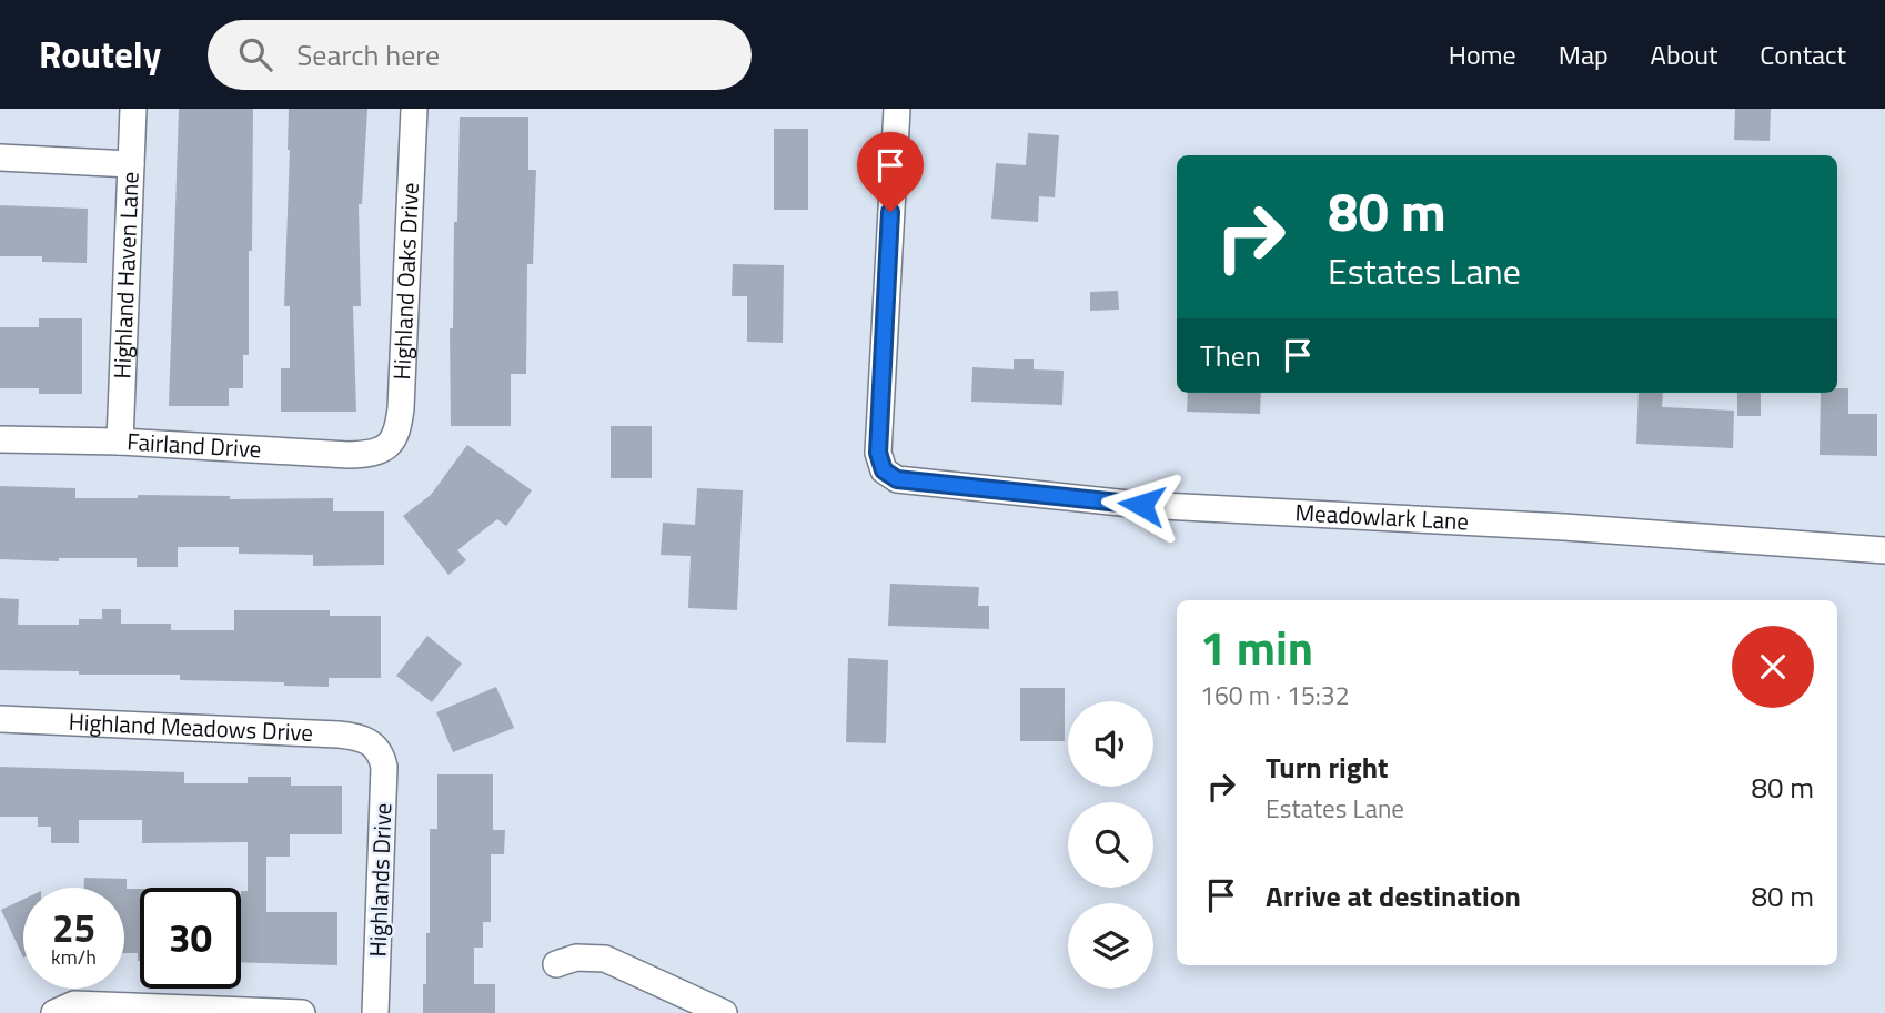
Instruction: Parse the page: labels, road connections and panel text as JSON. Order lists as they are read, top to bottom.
{
  "streets": {
    "street": [
      "Highland Haven Lane",
      "Highland Oaks Drive",
      "Fairland Drive",
      "Meadowlark Lane",
      "Highland Meadows Drive",
      "Highlands Drive"
    ]
  },
  "crossings": [
    ["Highland Haven Lane", "Fairland Drive"],
    ["Highland Oaks Drive", "Fairland Drive"],
    ["Highland Meadows Drive", "Highlands Drive"]
  ],
  "page": {
    "header": "Routely",
    "search": "Search here",
    "nav": [
      "Home",
      "Map",
      "About",
      "Contact"
    ],
    "turn": ["80 m", "Estates Lane"],
    "then": "Then",
    "heading": ["1 min", "160 m · 15:32"],
    "list": [
      {
        "name": "Turn right",
        "note": "Estates Lane",
        "value": "80 m"
      },
      {
        "name": "Arrive at destination",
        "value": "80 m"
      }
    ],
    "speed": "25 km/h",
    "limit": "30"
  }
}
